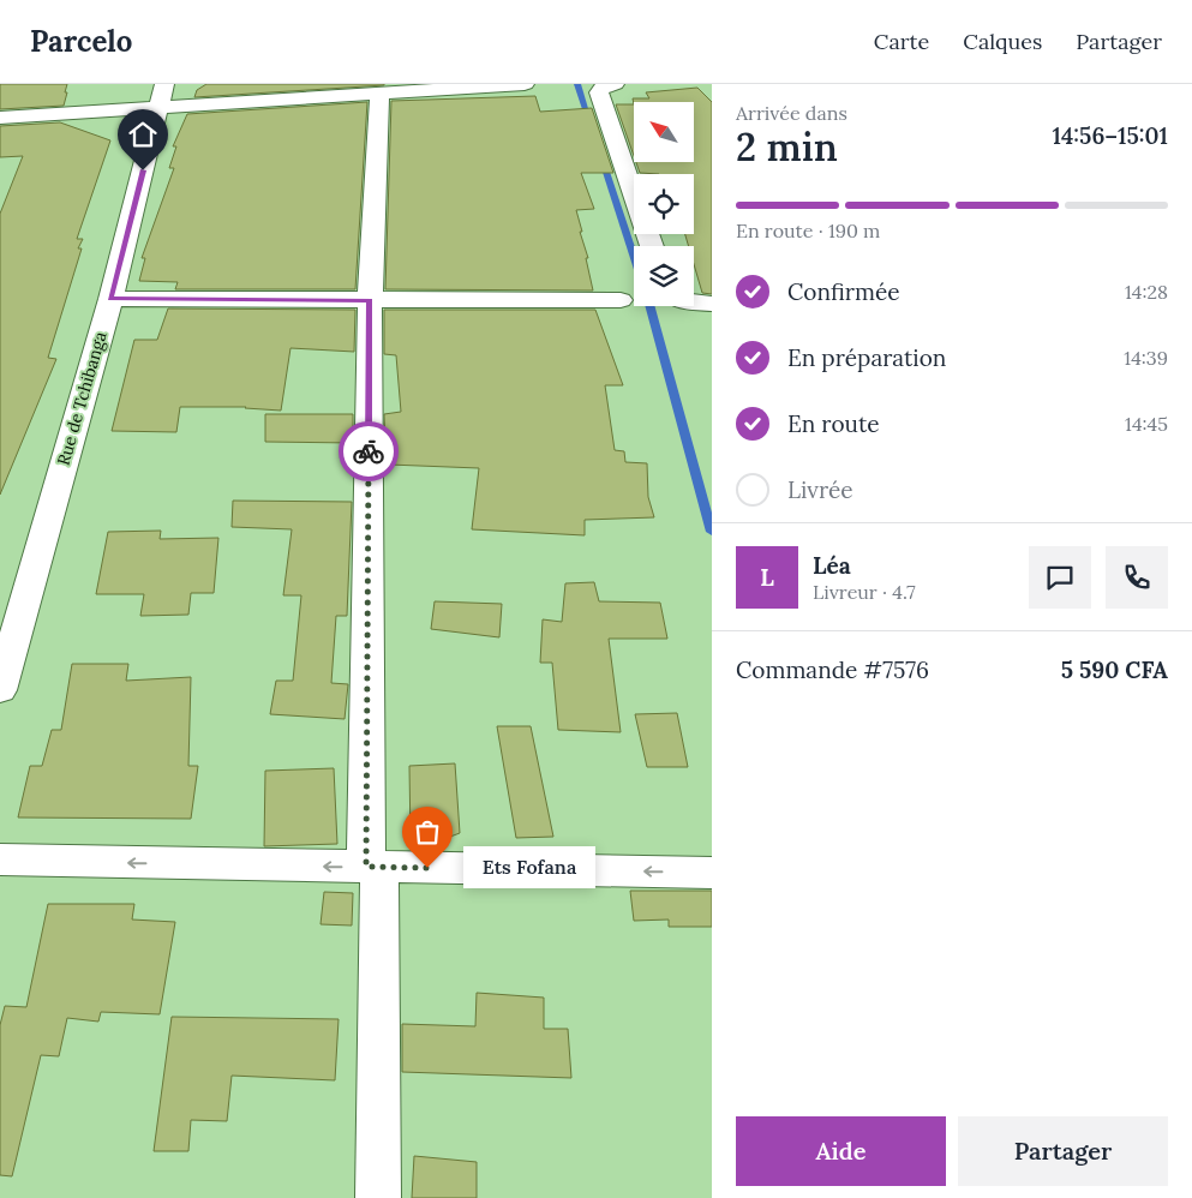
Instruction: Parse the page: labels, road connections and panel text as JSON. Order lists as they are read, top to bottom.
{
  "streets": {
    "street": ["Rue de Tchibanga"]
  },
  "places": ["Ets Fofana"],
  "north": "top left",
  "page": {
    "header": "Parcelo",
    "nav": ["Carte", "Calques", "Partager"],
    "heading": ["2 min", "Arrivée dans", "14:56–15:01"],
    "panel": [
      "Léa",
      "Livreur · 4.7",
      "Commande #7576",
      "5 590 CFA"
    ],
    "bar": "En route · 190 m",
    "list": [
      ["Confirmée", "14:28"],
      ["En préparation", "14:39"],
      ["En route", "14:45"],
      "Livrée"
    ],
    "round": "L",
    "bubble": "Ets Fofana",
    "buttons": ["Aide", "Partager"]
  }
}
